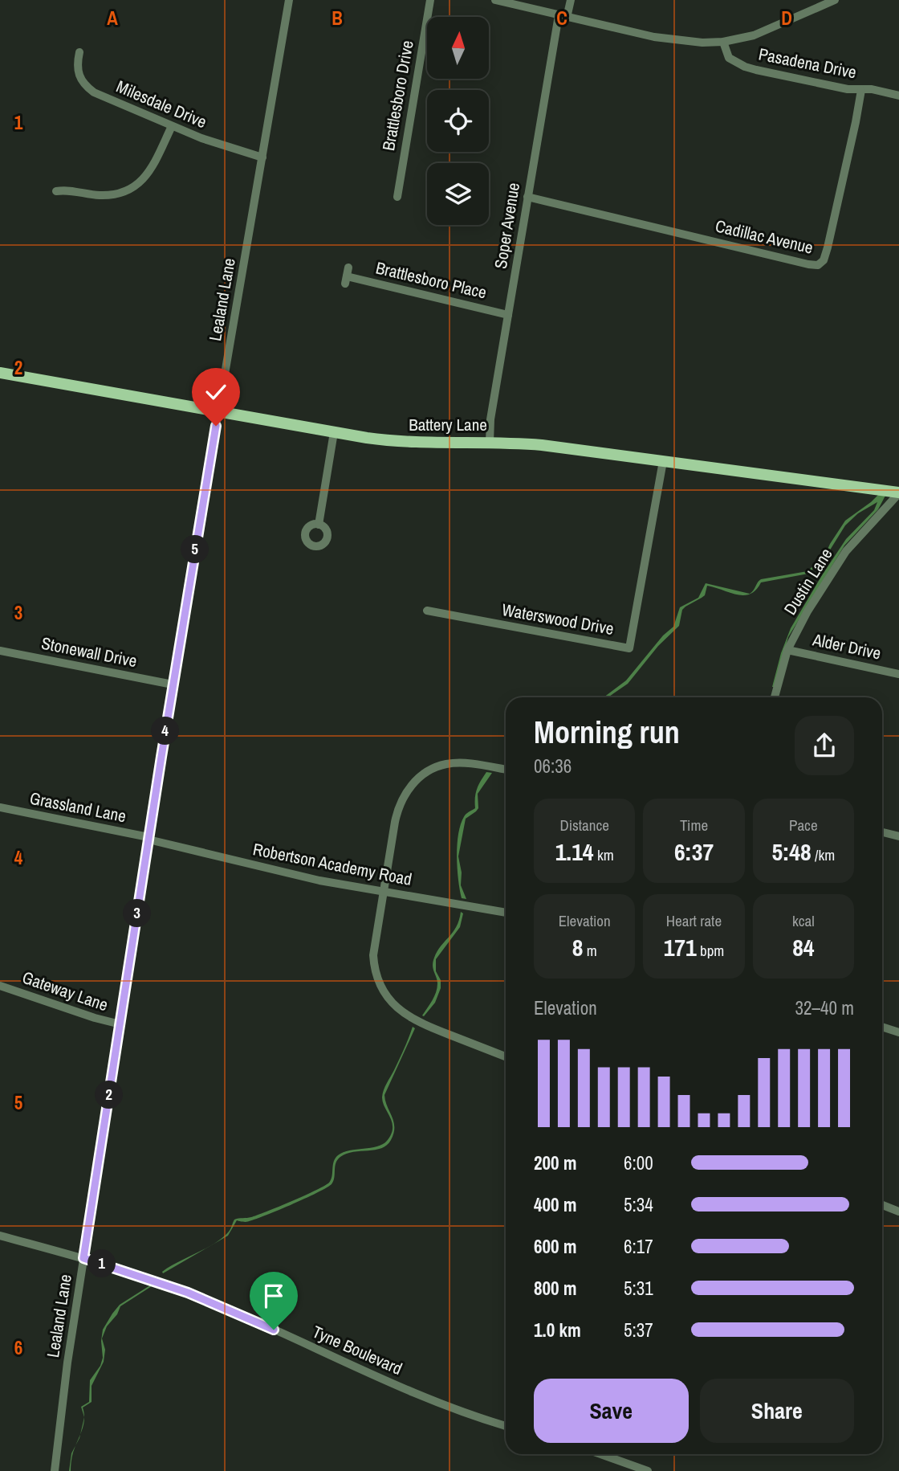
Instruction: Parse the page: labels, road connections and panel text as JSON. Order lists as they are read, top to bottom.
{
  "streets": {
    "main road": ["Battery Lane"],
    "street": [
      "Pasadena Drive",
      "Brattlesboro Drive",
      "Milesdale Drive",
      "Soper Avenue",
      "Cadillac Avenue",
      "Brattlesboro Place",
      "Lealand Lane",
      "Dustin Lane",
      "Waterswood Drive",
      "Alder Drive",
      "Stonewall Drive",
      "Grassland Lane",
      "Robertson Academy Road",
      "Gateway Lane",
      "Tyne Boulevard"
    ]
  },
  "crossings": [
    ["Pasadena Drive", "Cadillac Avenue"],
    ["Milesdale Drive", "Lealand Lane"],
    ["Soper Avenue", "Cadillac Avenue"],
    ["Soper Avenue", "Brattlesboro Place"],
    ["Soper Avenue", "Battery Lane"],
    ["Lealand Lane", "Battery Lane"],
    ["Lealand Lane", "Stonewall Drive"],
    ["Lealand Lane", "Grassland Lane"],
    ["Lealand Lane", "Robertson Academy Road"],
    ["Lealand Lane", "Gateway Lane"],
    ["Lealand Lane", "Tyne Boulevard"],
    ["Battery Lane", "Dustin Lane"],
    ["Battery Lane", "Waterswood Drive"],
    ["Dustin Lane", "Alder Drive"],
    ["Grassland Lane", "Robertson Academy Road"]
  ],
  "north": "top",
  "page": {
    "pins": [
      "5",
      "4",
      "3",
      "2",
      "1"
    ],
    "heading": ["Morning run", "06:36"],
    "stats": [
      ["Distance", "1.14 km"],
      ["Time", "6:37"],
      ["Pace", "5:48 /km"],
      ["Elevation", "8 m"],
      ["Heart rate", "171 bpm"],
      ["kcal", "84"]
    ],
    "chart": ["Elevation", "32–40 m"],
    "list": [
      {
        "name": "200 m",
        "note": "6:00"
      },
      {
        "name": "400 m",
        "note": "5:34"
      },
      {
        "name": "600 m",
        "note": "6:17"
      },
      {
        "name": "800 m",
        "note": "5:31"
      },
      {
        "name": "1.0 km",
        "note": "5:37"
      }
    ],
    "buttons": ["Save", "Share"]
  },
  "grid": {
    "columns": [
      "A",
      "B",
      "C",
      "D"
    ],
    "rows": [
      "1",
      "2",
      "3",
      "4",
      "5",
      "6"
    ]
  }
}
